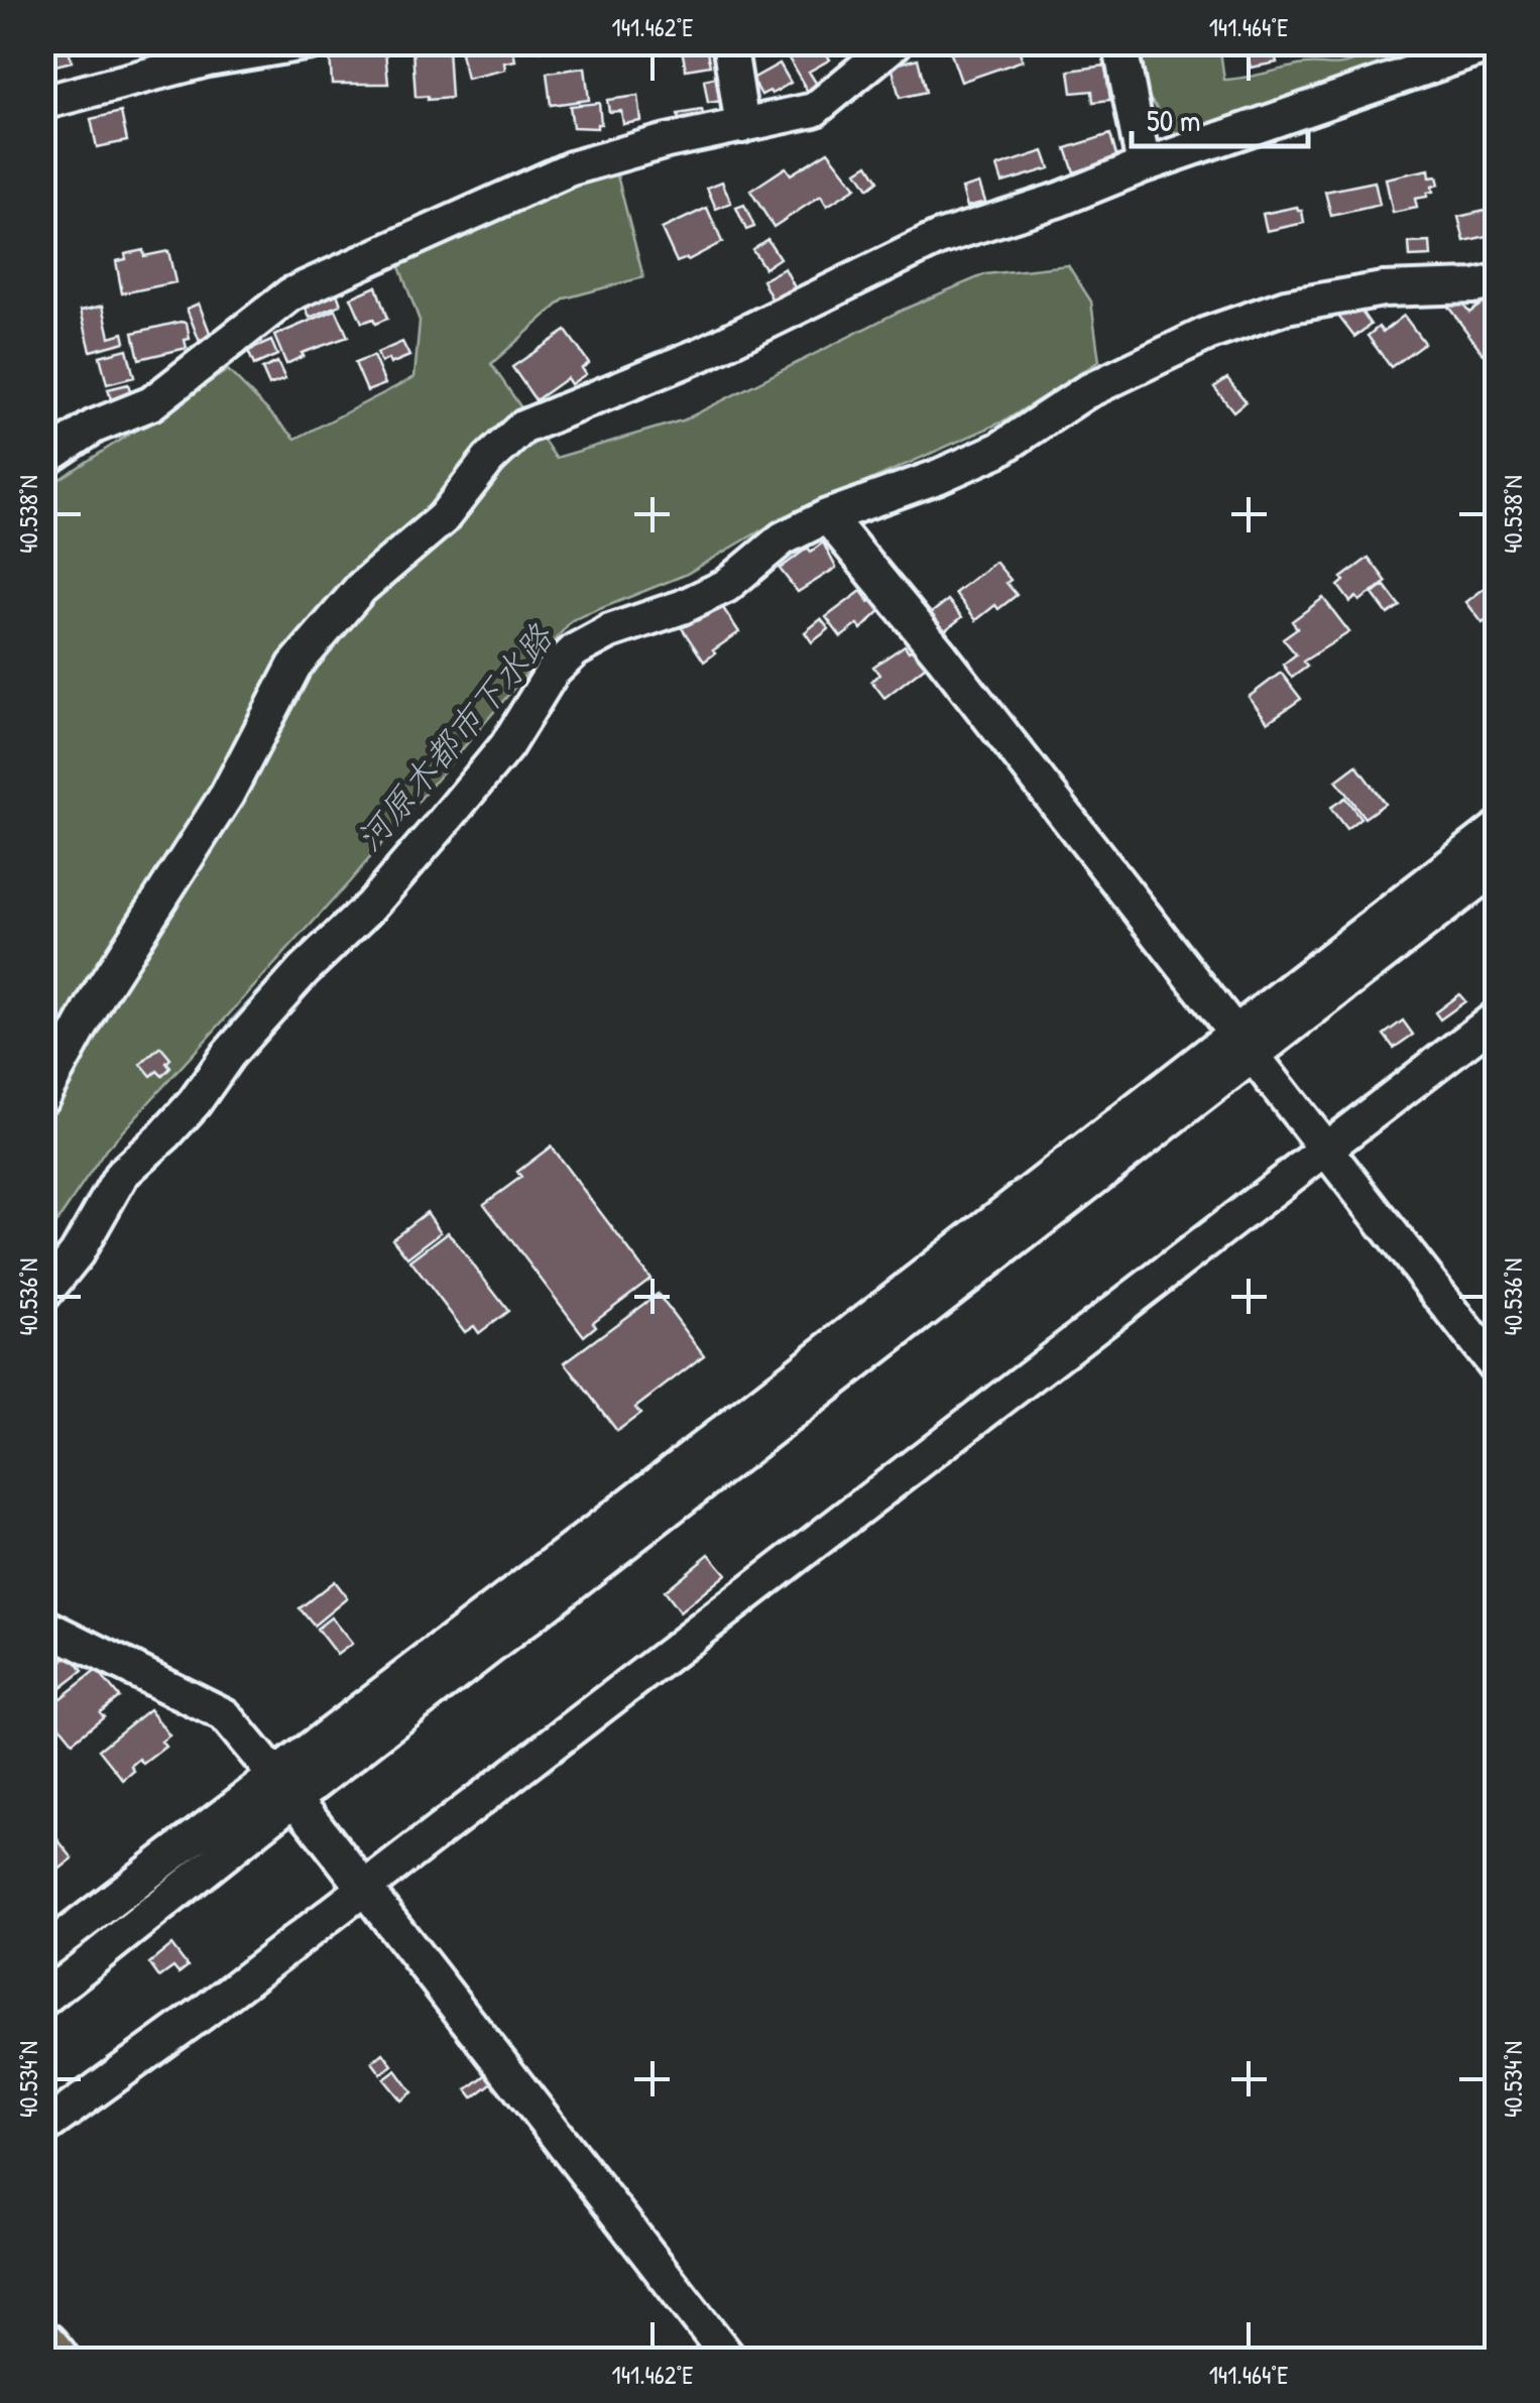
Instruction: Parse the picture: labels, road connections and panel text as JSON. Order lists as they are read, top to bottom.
{
  "water": ["河原木都市下水路"],
  "scale_bar": "50 m",
  "coordinates": [
    "141.462°E",
    "141.464°E",
    "40.538°N",
    "40.536°N",
    "40.534°N"
  ]
}
